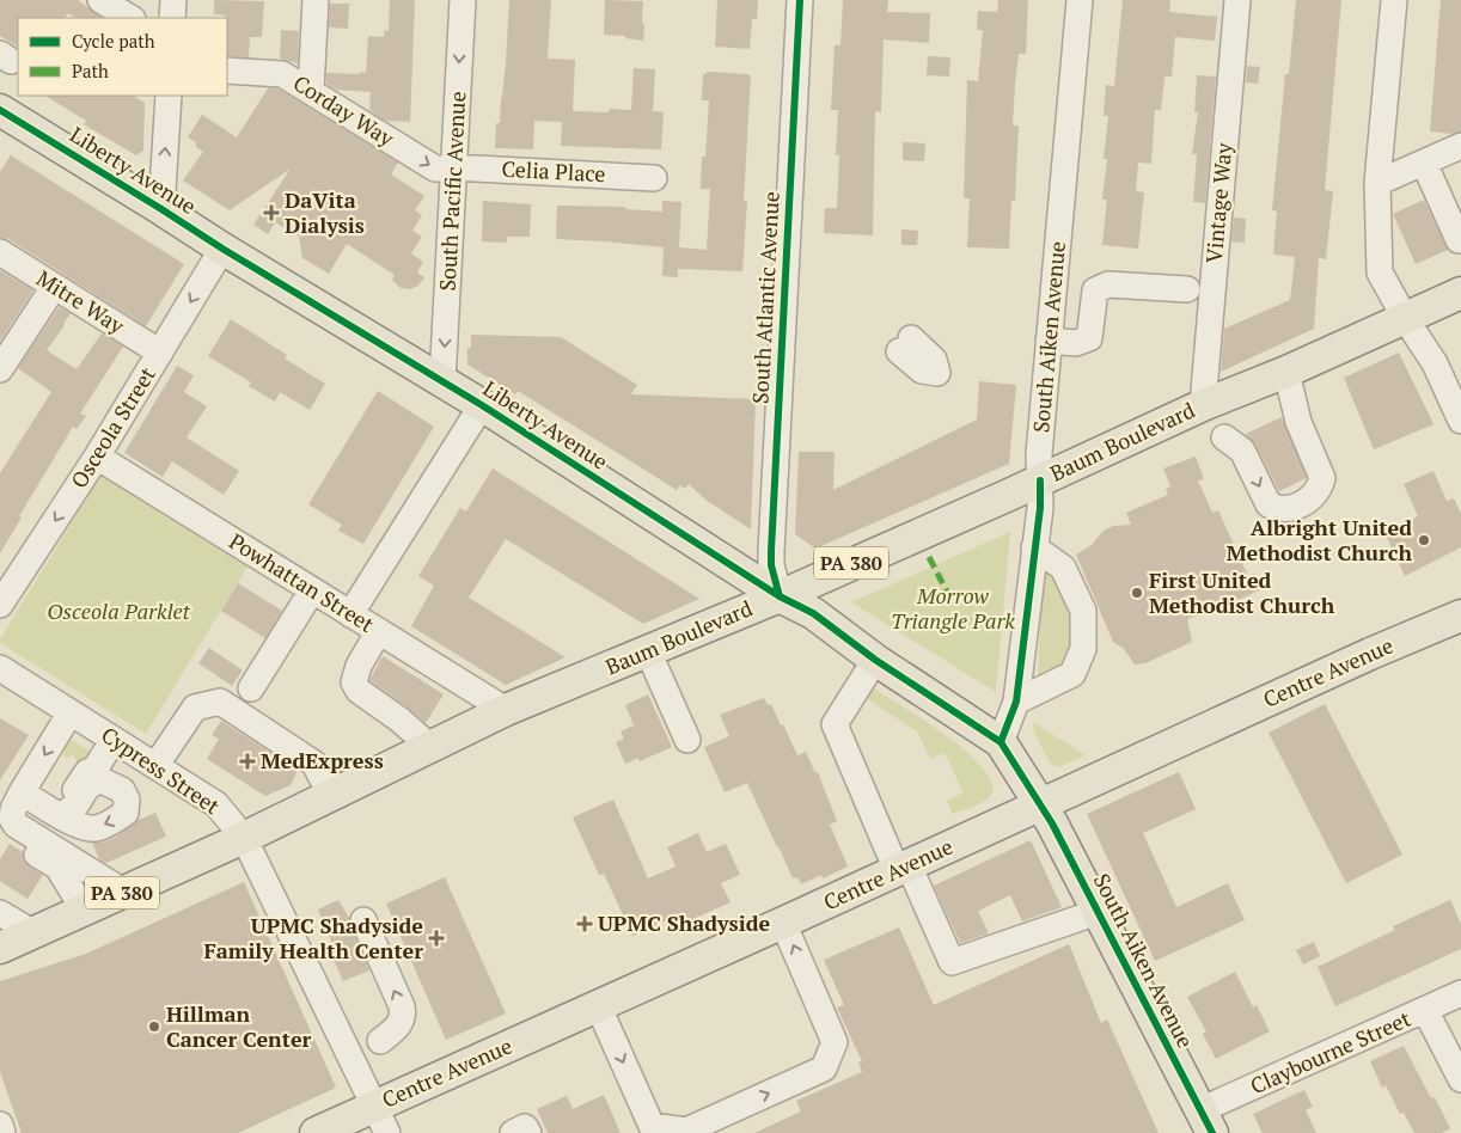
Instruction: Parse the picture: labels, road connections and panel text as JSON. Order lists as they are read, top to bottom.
{
  "streets": {
    "main road": [
      "Liberty Avenue",
      "South Aiken Avenue",
      "Baum Boulevard",
      "PA 380",
      "Centre Avenue"
    ],
    "street": [
      "Corday Way",
      "Celia Place",
      "South Pacific Avenue",
      "Vintage Way",
      "South Atlantic Avenue",
      "Mitre Way",
      "Osceola Street",
      "Powhattan Street",
      "Cypress Street",
      "Claybourne Street"
    ]
  },
  "crossings": [
    ["Corday Way", "Celia Place"],
    ["Corday Way", "South Pacific Avenue"],
    ["Liberty Avenue", "South Pacific Avenue"],
    ["Liberty Avenue", "South Atlantic Avenue"],
    ["Liberty Avenue", "South Aiken Avenue"],
    ["Liberty Avenue", "Osceola Street"],
    ["Liberty Avenue", "Baum Boulevard"],
    ["Liberty Avenue", "Centre Avenue"],
    ["Celia Place", "South Pacific Avenue"],
    ["Vintage Way", "Baum Boulevard"],
    ["South Atlantic Avenue", "Baum Boulevard"],
    ["Mitre Way", "Osceola Street"],
    ["South Aiken Avenue", "Baum Boulevard"],
    ["South Aiken Avenue", "Centre Avenue"],
    ["South Aiken Avenue", "Claybourne Street"],
    ["Osceola Street", "Powhattan Street"],
    ["Baum Boulevard", "Powhattan Street"],
    ["Baum Boulevard", "Cypress Street"],
    ["Centre Avenue", "Cypress Street"]
  ],
  "one_way": ["Corday Way", "South Pacific Avenue", "Osceola Street"],
  "parks": ["Morrow Triangle Park", "Osceola Parklet"],
  "places": {
    "health": [
      "DaVita Dialysis",
      "MedExpress",
      "UPMC Shadyside",
      "UPMC Shadyside Family Health Center"
    ],
    "other": ["Albright United Methodist Church", "First United Methodist Church", "Hillman Cancer Center"]
  },
  "legend": ["Cycle path", "Path"]
}
